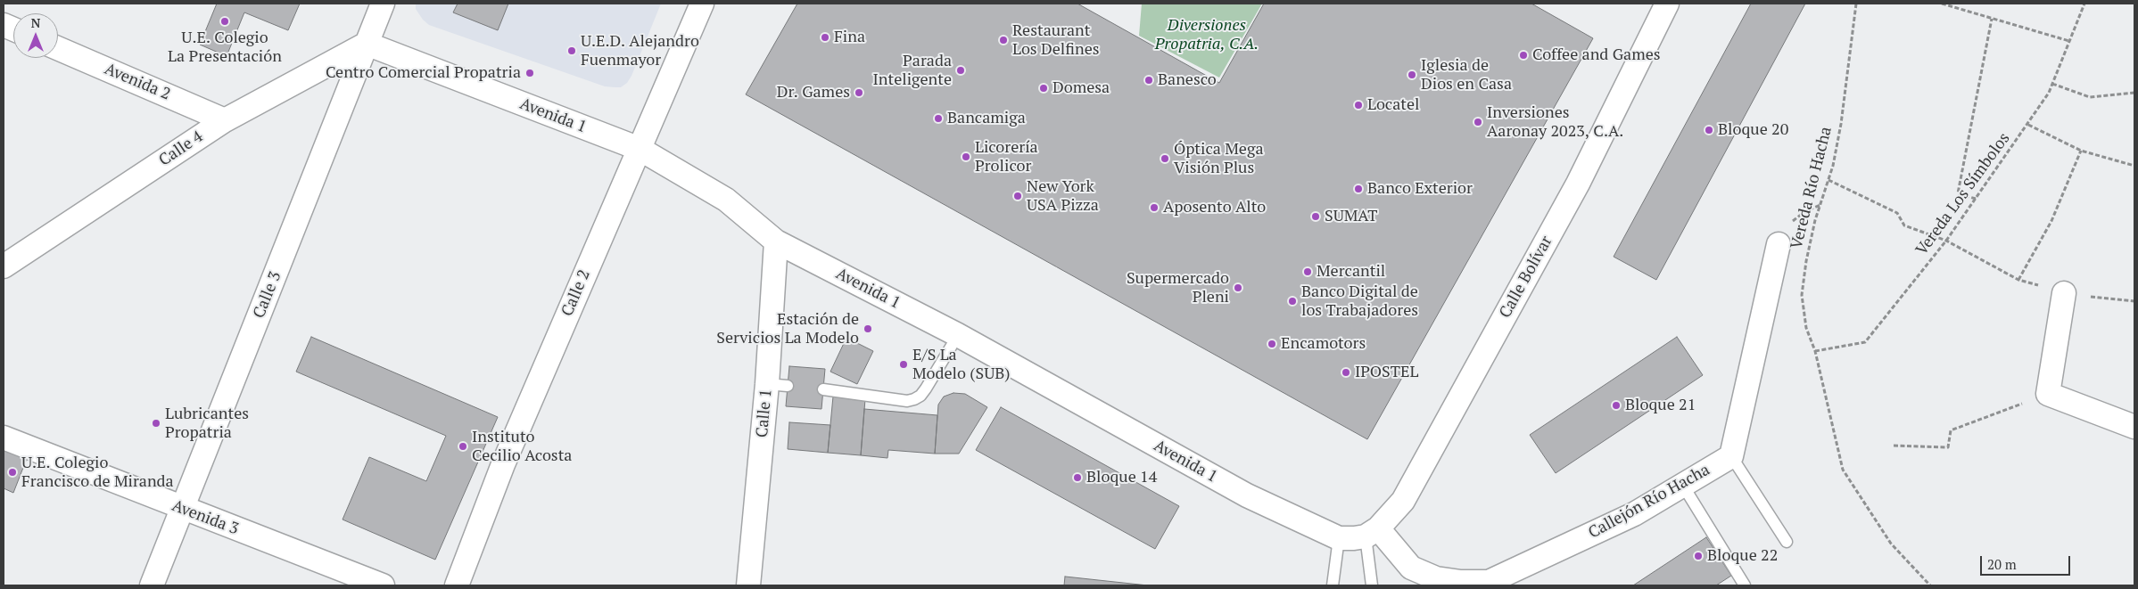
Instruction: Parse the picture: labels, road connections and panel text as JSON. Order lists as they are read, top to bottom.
{
  "streets": {
    "street": [
      "Avenida 2",
      "Avenida 1",
      "Calle 4",
      "Calle Bolívar",
      "Calle 2",
      "Calle 3",
      "Calle 1",
      "Callejón Río Hacha",
      "Avenida 3"
    ],
    "path": ["Vereda Río Hacha", "Vereda Los Símbolos"]
  },
  "crossings": [
    ["Avenida 2", "Calle 4"],
    ["Avenida 1", "Calle 4"],
    ["Avenida 1", "Calle Bolívar"],
    ["Avenida 1", "Calle 2"],
    ["Avenida 1", "Calle 3"],
    ["Avenida 1", "Calle 1"],
    ["Avenida 1", "Callejón Río Hacha"],
    ["Calle 4", "Calle 3"],
    ["Vereda Río Hacha", "Vereda Los Símbolos"],
    ["Calle Bolívar", "Callejón Río Hacha"],
    ["Calle 3", "Avenida 3"]
  ],
  "parks": ["Diversiones Propatria, C.A."],
  "places": [
    "U.E. Colegio La Presentación",
    "Fina",
    "Restaurant Los Delfines",
    "U.E.D. Alejandro Fuenmayor",
    "Coffee and Games",
    "Parada Inteligente",
    "Centro Comercial Propatria",
    "Iglesia de Dios en Casa",
    "Banesco",
    "Domesa",
    "Dr. Games",
    "Locatel",
    "Bancamiga",
    "Inversiones Aaronay 2023, C.A.",
    "Bloque 20",
    "Licorería Prolicor",
    "Óptica Mega Visión Plus",
    "Banco Exterior",
    "New York USA Pizza",
    "Aposento Alto",
    "SUMAT",
    "Mercantil",
    "Supermercado Pleni",
    "Banco Digital de los Trabajadores",
    "Estación de Servicios La Modelo",
    "Encamotors",
    "E/S La Modelo (SUB)",
    "IPOSTEL",
    "Bloque 21",
    "Lubricantes Propatria",
    "Instituto Cecilio Acosta",
    "U.E. Colegio Francisco de Miranda",
    "Bloque 14",
    "Bloque 22"
  ],
  "scale_bar": "20 m",
  "north": "top"
}
